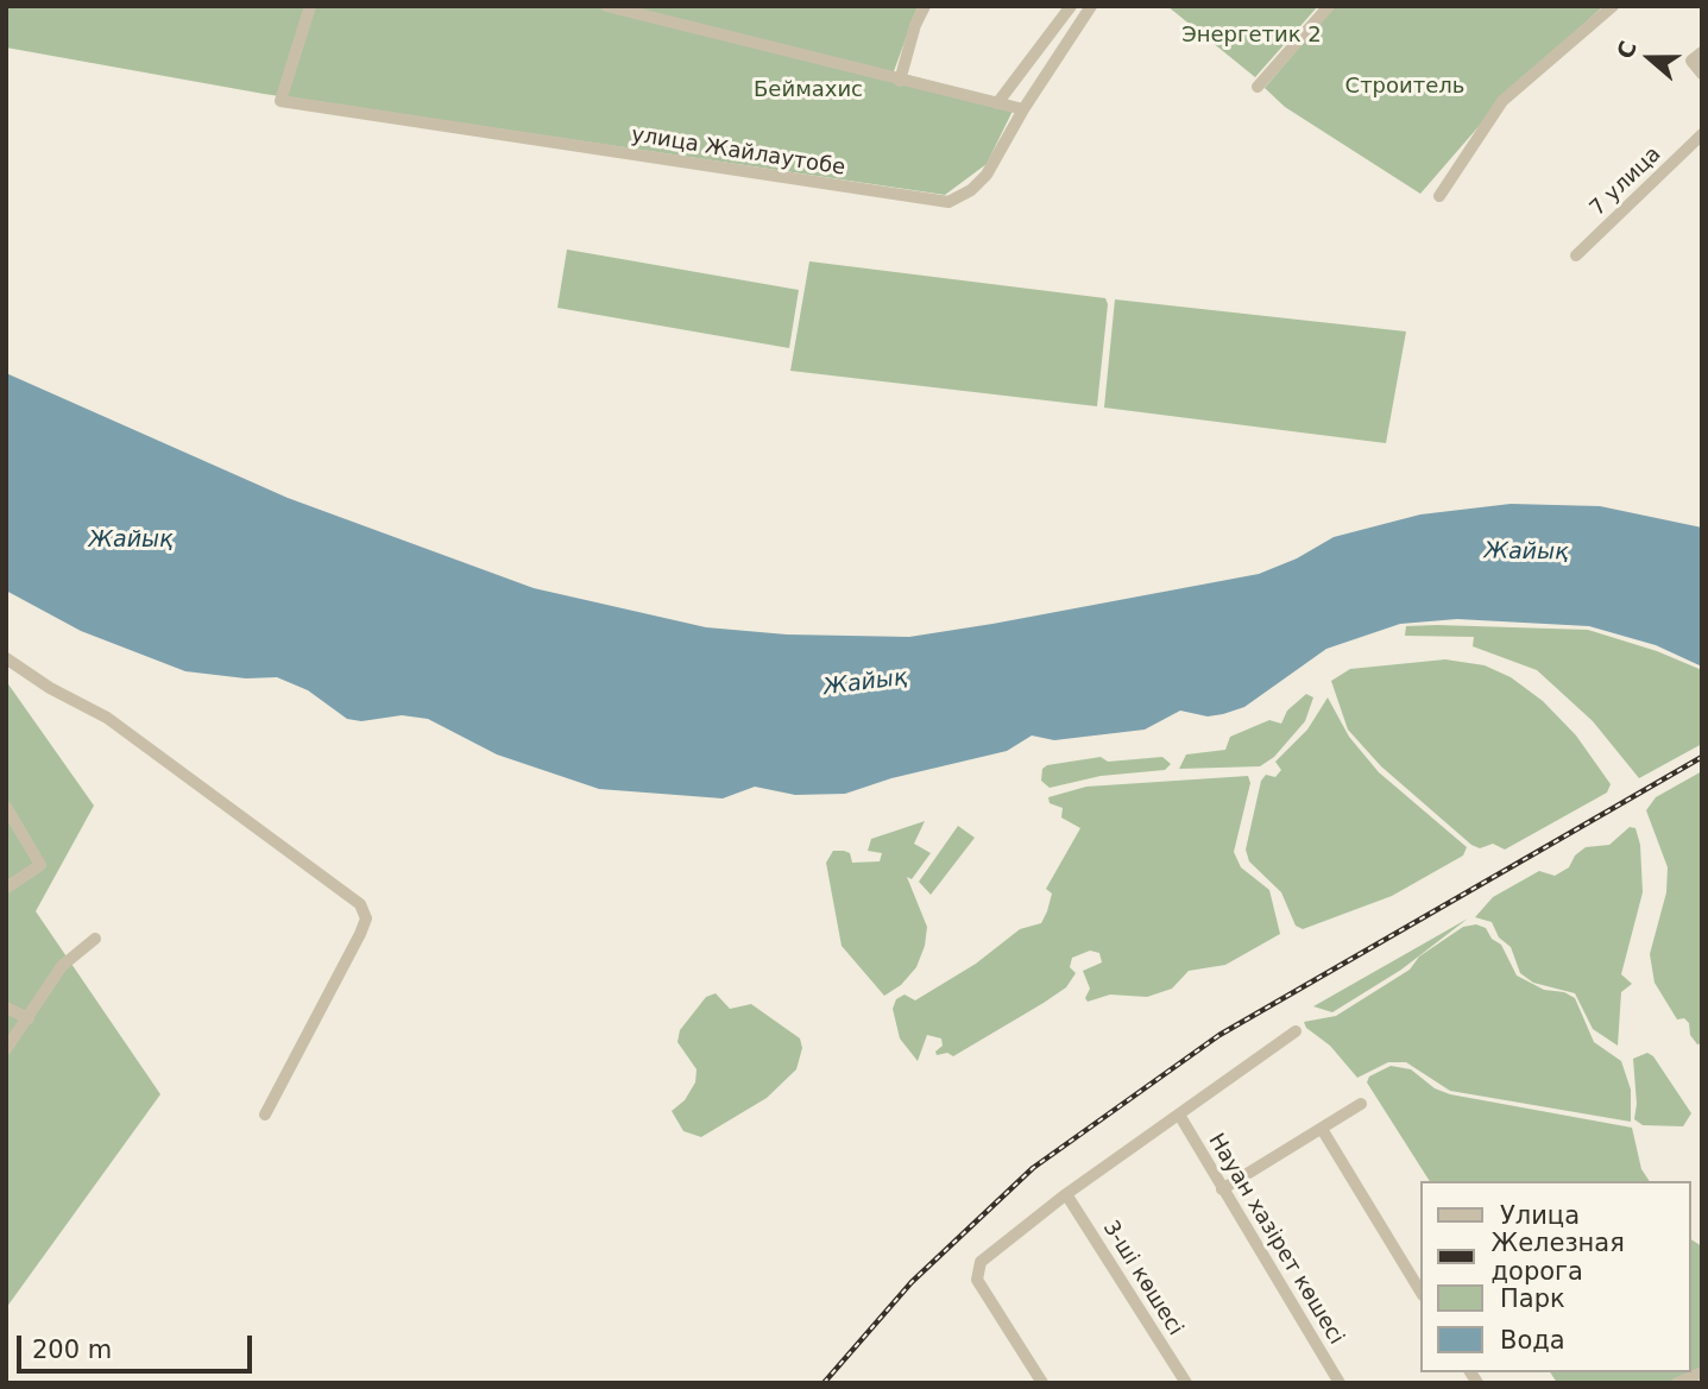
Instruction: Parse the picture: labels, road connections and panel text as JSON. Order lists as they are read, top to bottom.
{
  "streets": {
    "street": [
      "улица Жайлаутобе",
      "7 улица",
      "Науан хазірет көшесі",
      "3-шi көшесі"
    ]
  },
  "water": ["Жайық"],
  "parks": ["Энергетик 2", "Строитель", "Беймахис"],
  "legend": [
    "Улица",
    "Железная дорога",
    "Парк",
    "Вода"
  ],
  "scale_bar": "200 m",
  "north": "left"
}
